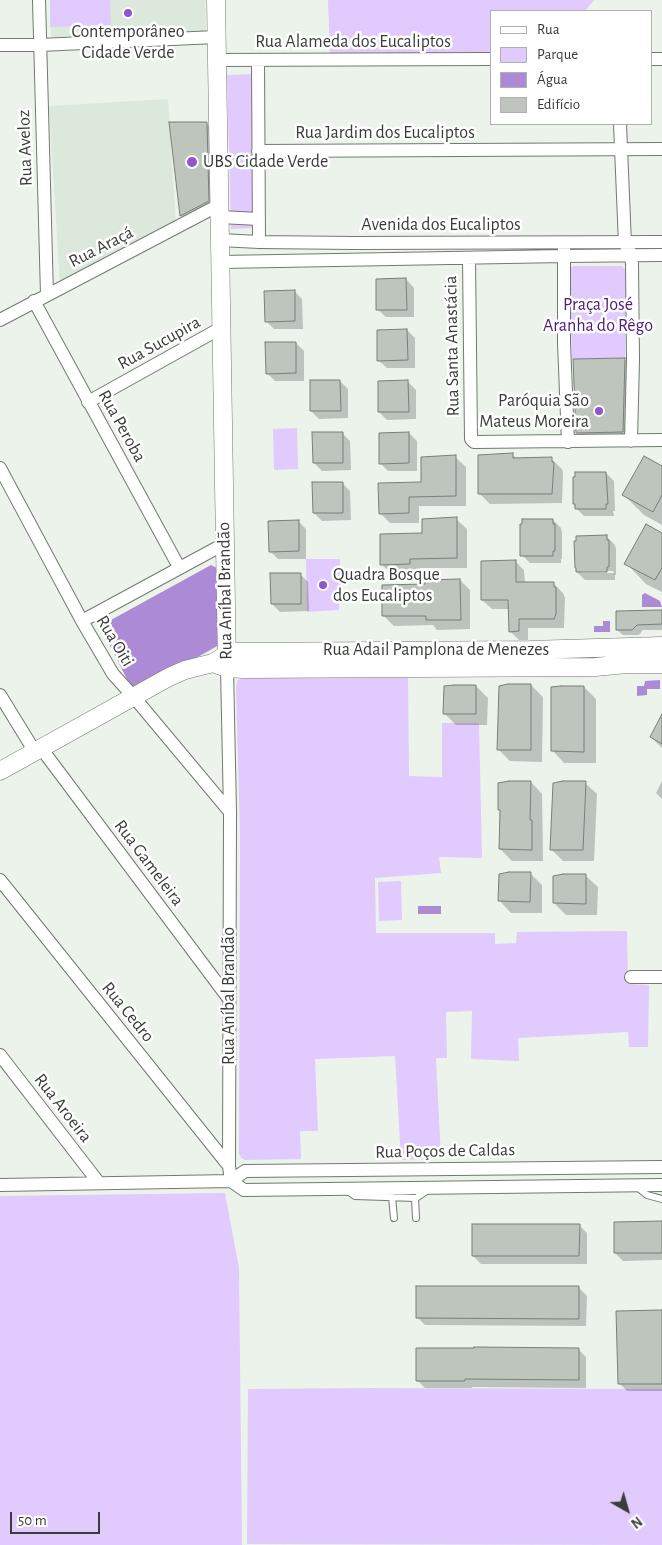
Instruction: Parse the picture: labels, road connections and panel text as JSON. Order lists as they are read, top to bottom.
{
  "streets": {
    "main road": ["Rua Aníbal Brandão", "Rua Adail Pamplona de Menezes"],
    "street": [
      "Rua Alameda dos Eucaliptos",
      "Rua Jardim dos Eucaliptos",
      "Rua Aveloz",
      "Avenida dos Eucaliptos",
      "Rua Araçá",
      "Rua Sucupira",
      "Rua Santa Anastácia",
      "Rua Peroba",
      "Rua Oiti",
      "Rua Gameleira",
      "Rua Cedro",
      "Rua Aroeira",
      "Rua Poços de Caldas"
    ]
  },
  "crossings": [
    ["Rua Alameda dos Eucaliptos", "Rua Aníbal Brandão"],
    ["Rua Aveloz", "Rua Araçá"],
    ["Avenida dos Eucaliptos", "Rua Santa Anastácia"],
    ["Avenida dos Eucaliptos", "Rua Aníbal Brandão"],
    ["Rua Araçá", "Rua Peroba"],
    ["Rua Araçá", "Rua Aníbal Brandão"],
    ["Rua Sucupira", "Rua Peroba"],
    ["Rua Sucupira", "Rua Aníbal Brandão"],
    ["Rua Aníbal Brandão", "Rua Oiti"],
    ["Rua Aníbal Brandão", "Rua Adail Pamplona de Menezes"],
    ["Rua Aníbal Brandão", "Rua Gameleira"],
    ["Rua Aníbal Brandão", "Rua Cedro"],
    ["Rua Aníbal Brandão", "Rua Poços de Caldas"],
    ["Rua Oiti", "Rua Adail Pamplona de Menezes"],
    ["Rua Adail Pamplona de Menezes", "Rua Gameleira"],
    ["Rua Aroeira", "Rua Poços de Caldas"]
  ],
  "parks": ["Praça José Aranha do Rêgo"],
  "places": [
    "Contemporâneo Cidade Verde",
    "UBS Cidade Verde",
    "Paróquia São Mateus Moreira",
    "Quadra Bosque dos Eucaliptos"
  ],
  "legend": [
    "Rua",
    "Parque",
    "Água",
    "Edifício"
  ],
  "scale_bar": "50 m",
  "north": "bottom right"
}
